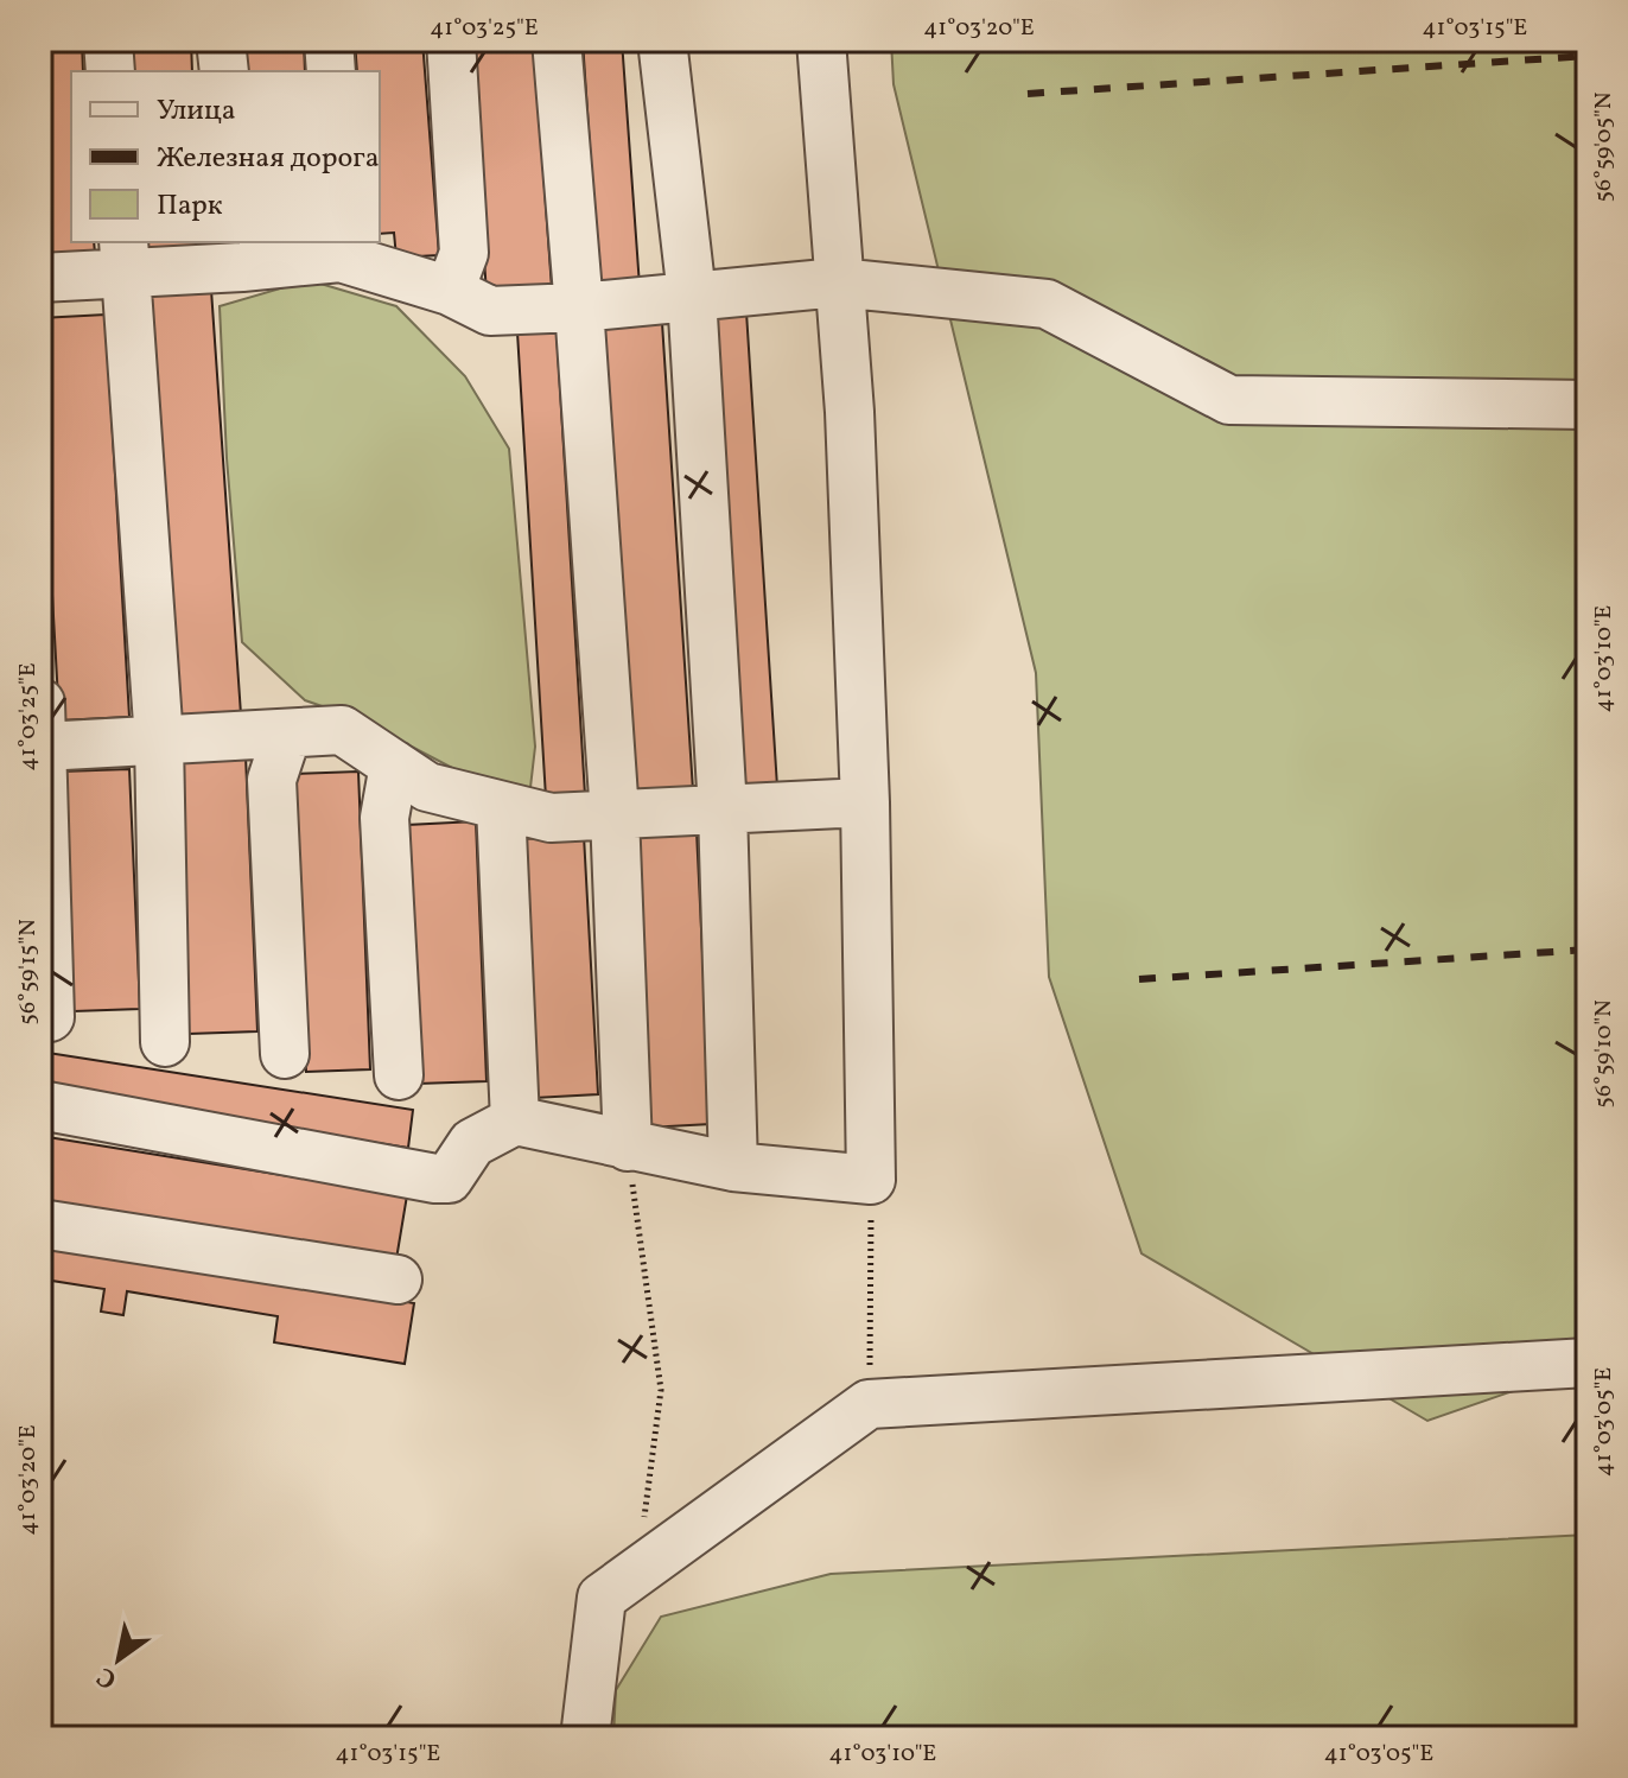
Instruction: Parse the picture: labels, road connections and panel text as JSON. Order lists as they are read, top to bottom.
{
  "legend": ["Улица", "Железная дорога", "Парк"],
  "north": "bottom left",
  "coordinates": [
    "41°03'25\"E",
    "41°03'20\"E",
    "41°03'15\"E",
    "56°59'05\"N",
    "41°03'10\"E",
    "56°59'15\"N",
    "56°59'10\"N",
    "41°03'05\"E"
  ]
}
